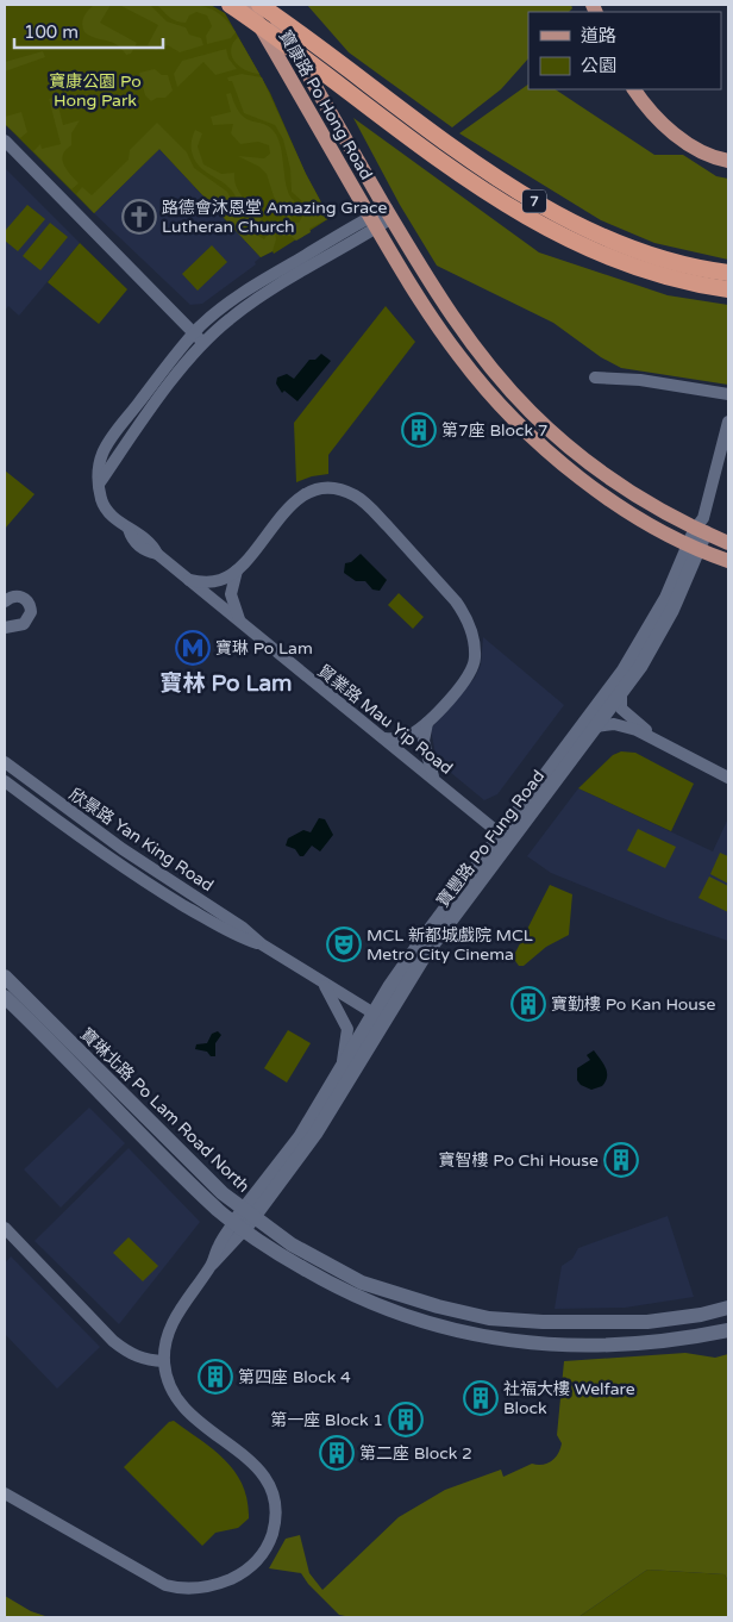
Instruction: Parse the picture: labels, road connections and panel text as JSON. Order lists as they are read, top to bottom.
{
  "streets": {
    "highway": ["7"],
    "main road": ["寶康路 Po Hong Road", "寶豐路 Po Fung Road", "寶琳北路 Po Lam Road North"],
    "street": ["貿業路 Mau Yip Road", "欣景路 Yan King Road"]
  },
  "crossings": [
    ["寶康路 Po Hong Road", "貿業路 Mau Yip Road"],
    ["寶康路 Po Hong Road", "寶豐路 Po Fung Road"],
    ["貿業路 Mau Yip Road", "寶豐路 Po Fung Road"],
    ["寶豐路 Po Fung Road", "欣景路 Yan King Road"],
    ["寶豐路 Po Fung Road", "寶琳北路 Po Lam Road North"]
  ],
  "districts": ["寶林 Po Lam"],
  "parks": ["寶康公園 Po Hong Park"],
  "places": {
    "church": ["路德會沐恩堂 Amazing Grace Lutheran Church"],
    "building": [
      "第7座 Block 7",
      "寶勤樓 Po Kan House",
      "寶智樓 Po Chi House",
      "第四座 Block 4",
      "社福大樓 Welfare Block",
      "第一座 Block 1",
      "第二座 Block 2"
    ],
    "metro station": ["寶琳 Po Lam"],
    "theatre": ["MCL 新都城戲院 MCL Metro City Cinema"]
  },
  "legend": ["道路", "公園"],
  "scale_bar": "100 m"
}
